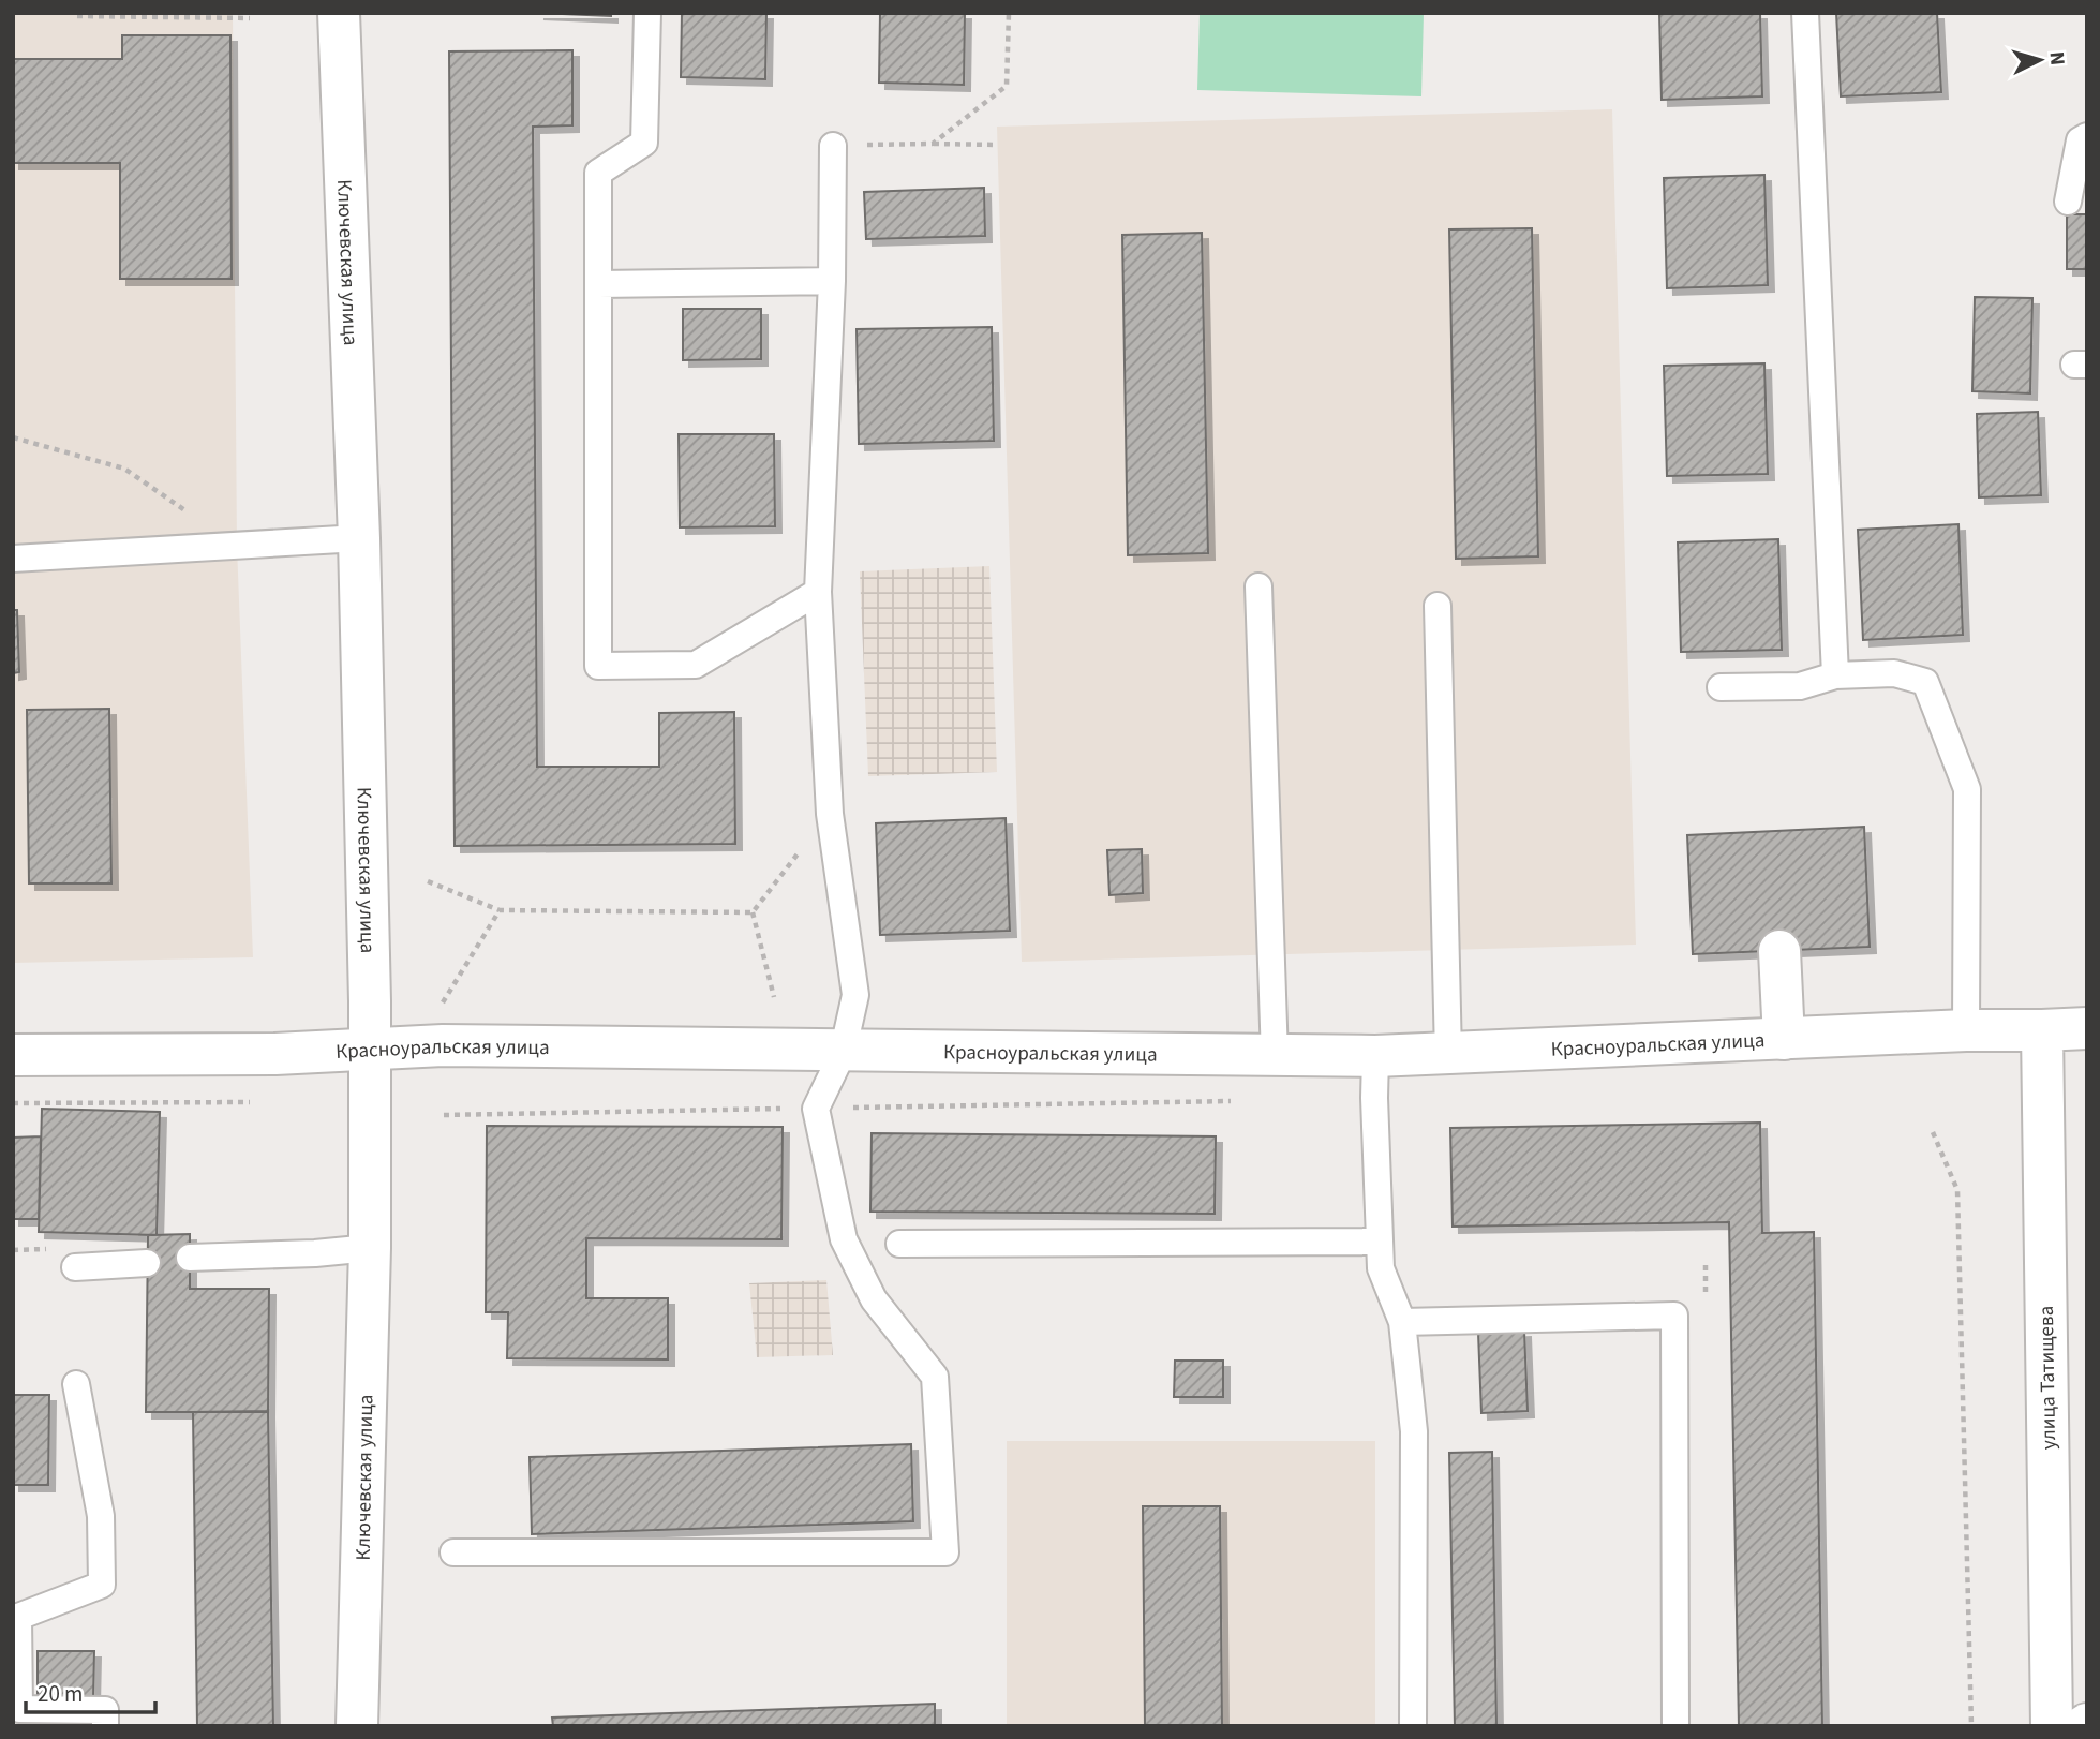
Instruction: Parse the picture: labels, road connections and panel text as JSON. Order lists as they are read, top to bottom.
{
  "streets": {
    "street": ["Ключевская улица", "Красноуральская улица", "улица Татищева"]
  },
  "crossings": [
    ["Ключевская улица", "Красноуральская улица"],
    ["Красноуральская улица", "улица Татищева"]
  ],
  "scale_bar": "20 m",
  "north": "right"
}
